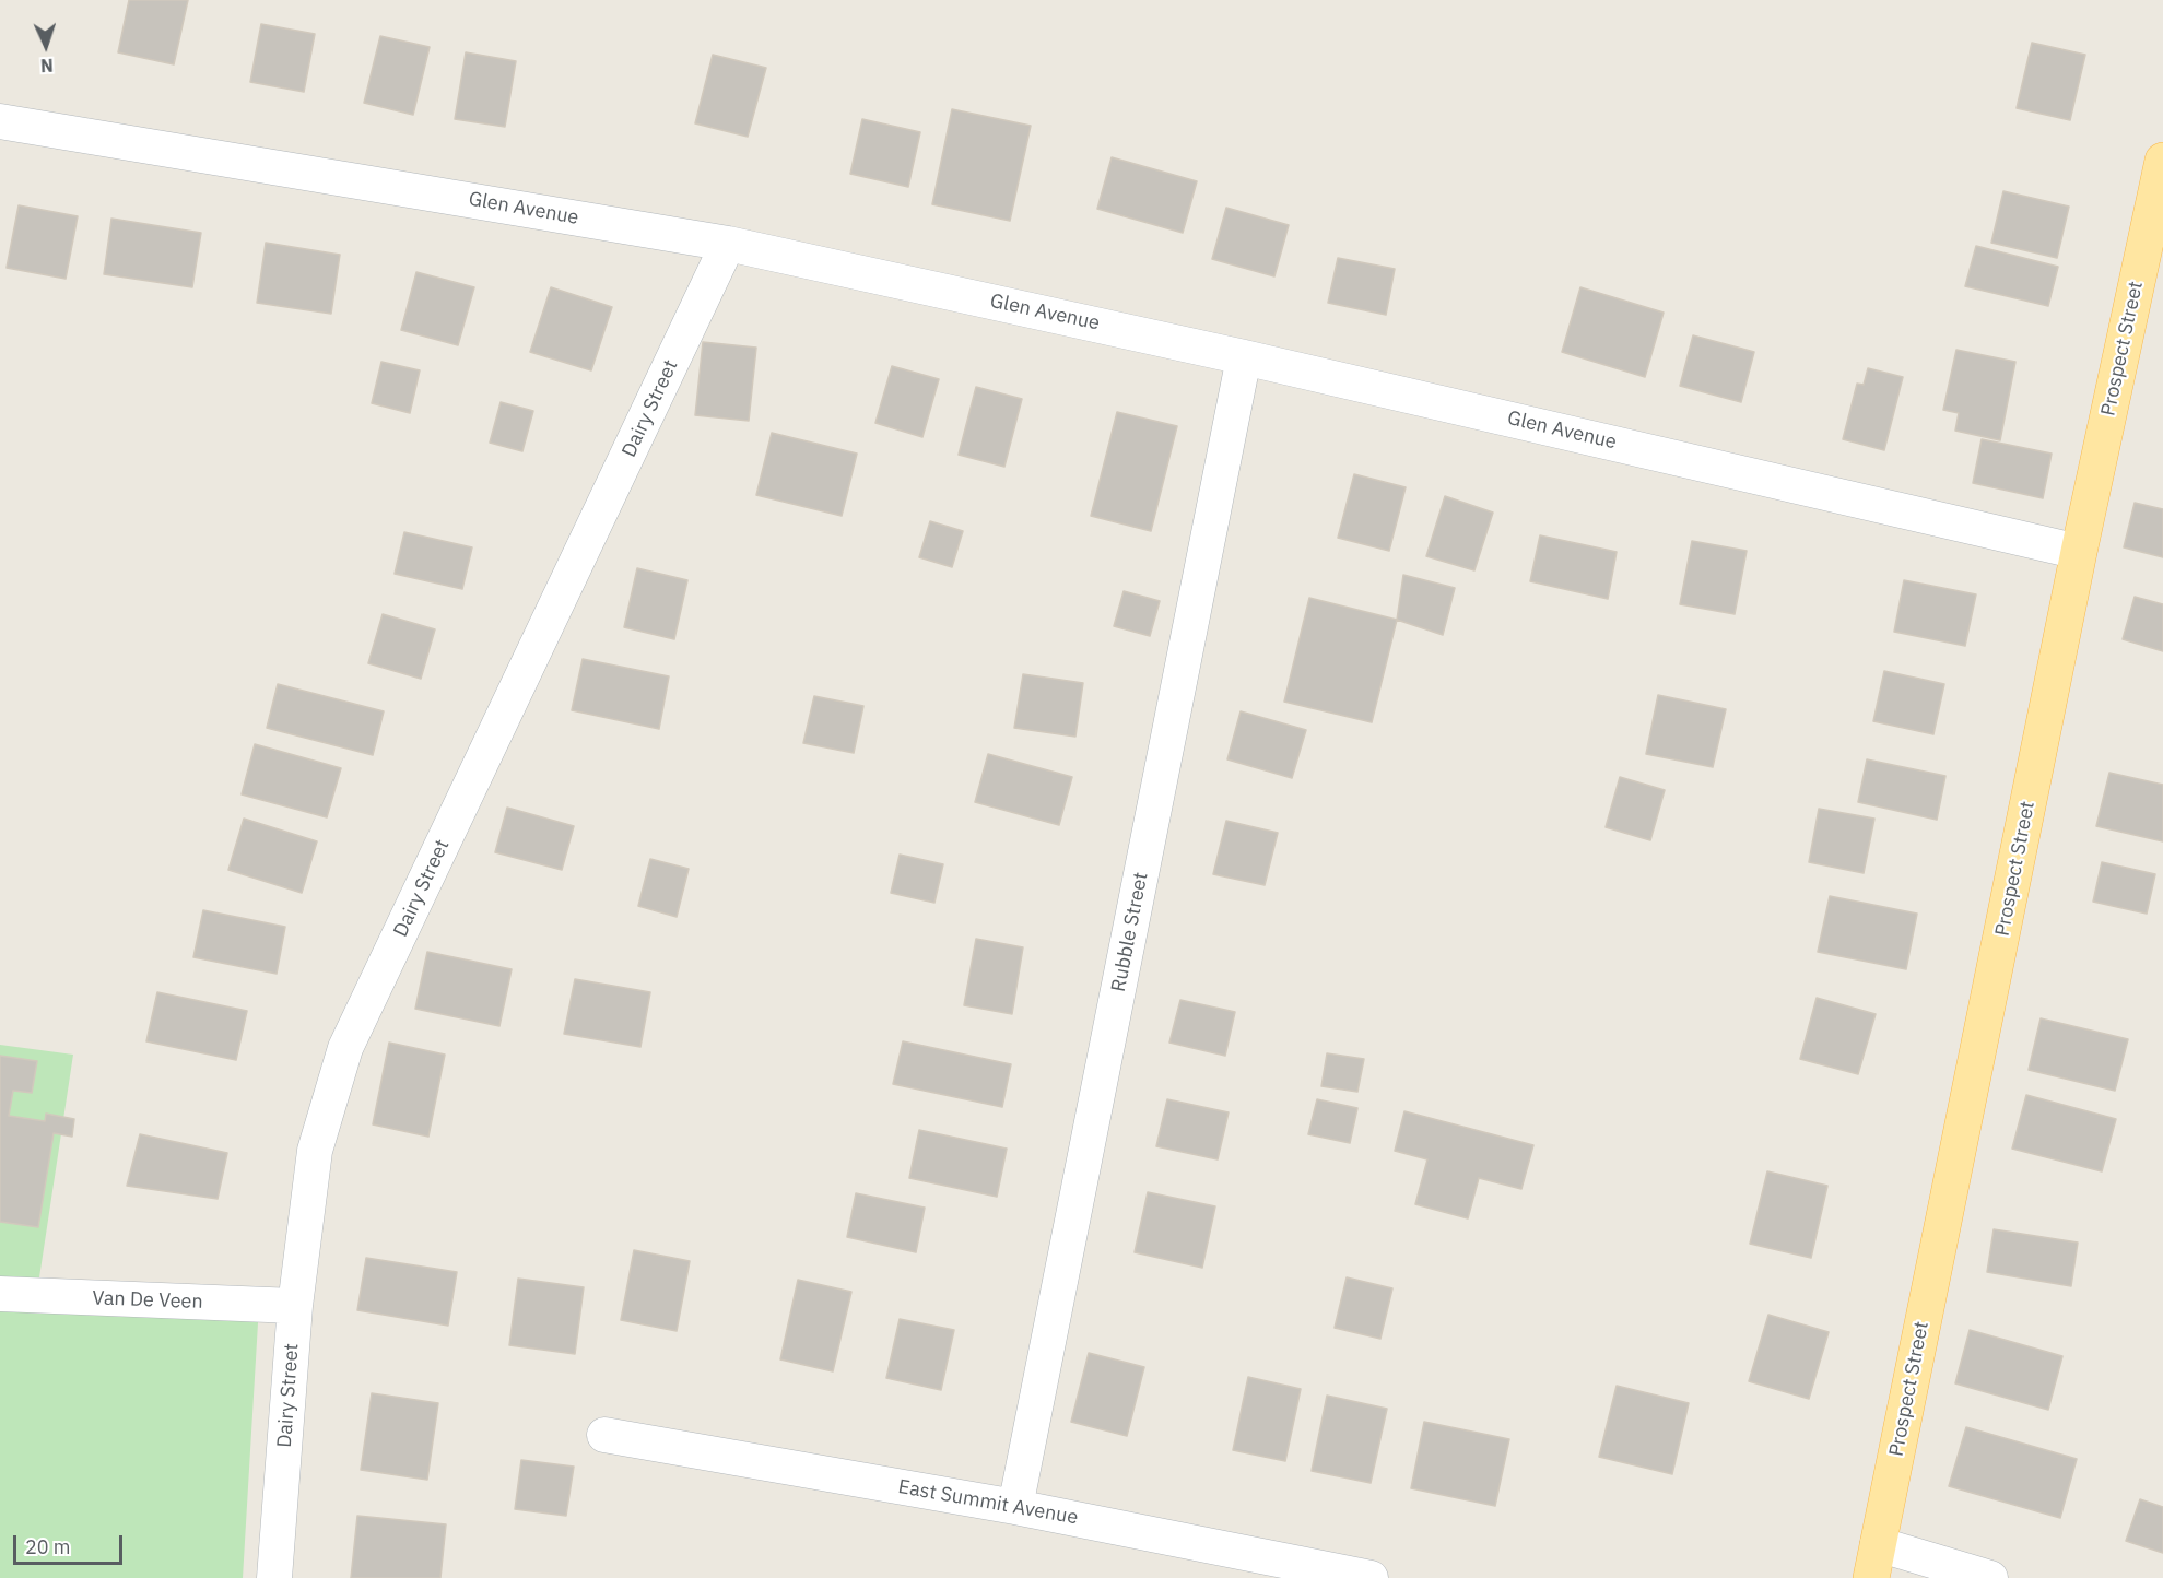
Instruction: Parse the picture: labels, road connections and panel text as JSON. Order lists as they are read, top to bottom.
{
  "streets": {
    "main road": ["Prospect Street"],
    "street": [
      "Glen Avenue",
      "Dairy Street",
      "Rubble Street",
      "Van De Veen",
      "East Summit Avenue"
    ]
  },
  "crossings": [
    ["Glen Avenue", "Prospect Street"],
    ["Glen Avenue", "Dairy Street"],
    ["Glen Avenue", "Rubble Street"],
    ["Dairy Street", "Van De Veen"],
    ["Rubble Street", "East Summit Avenue"]
  ],
  "scale_bar": "20 m",
  "north": "bottom"
}
